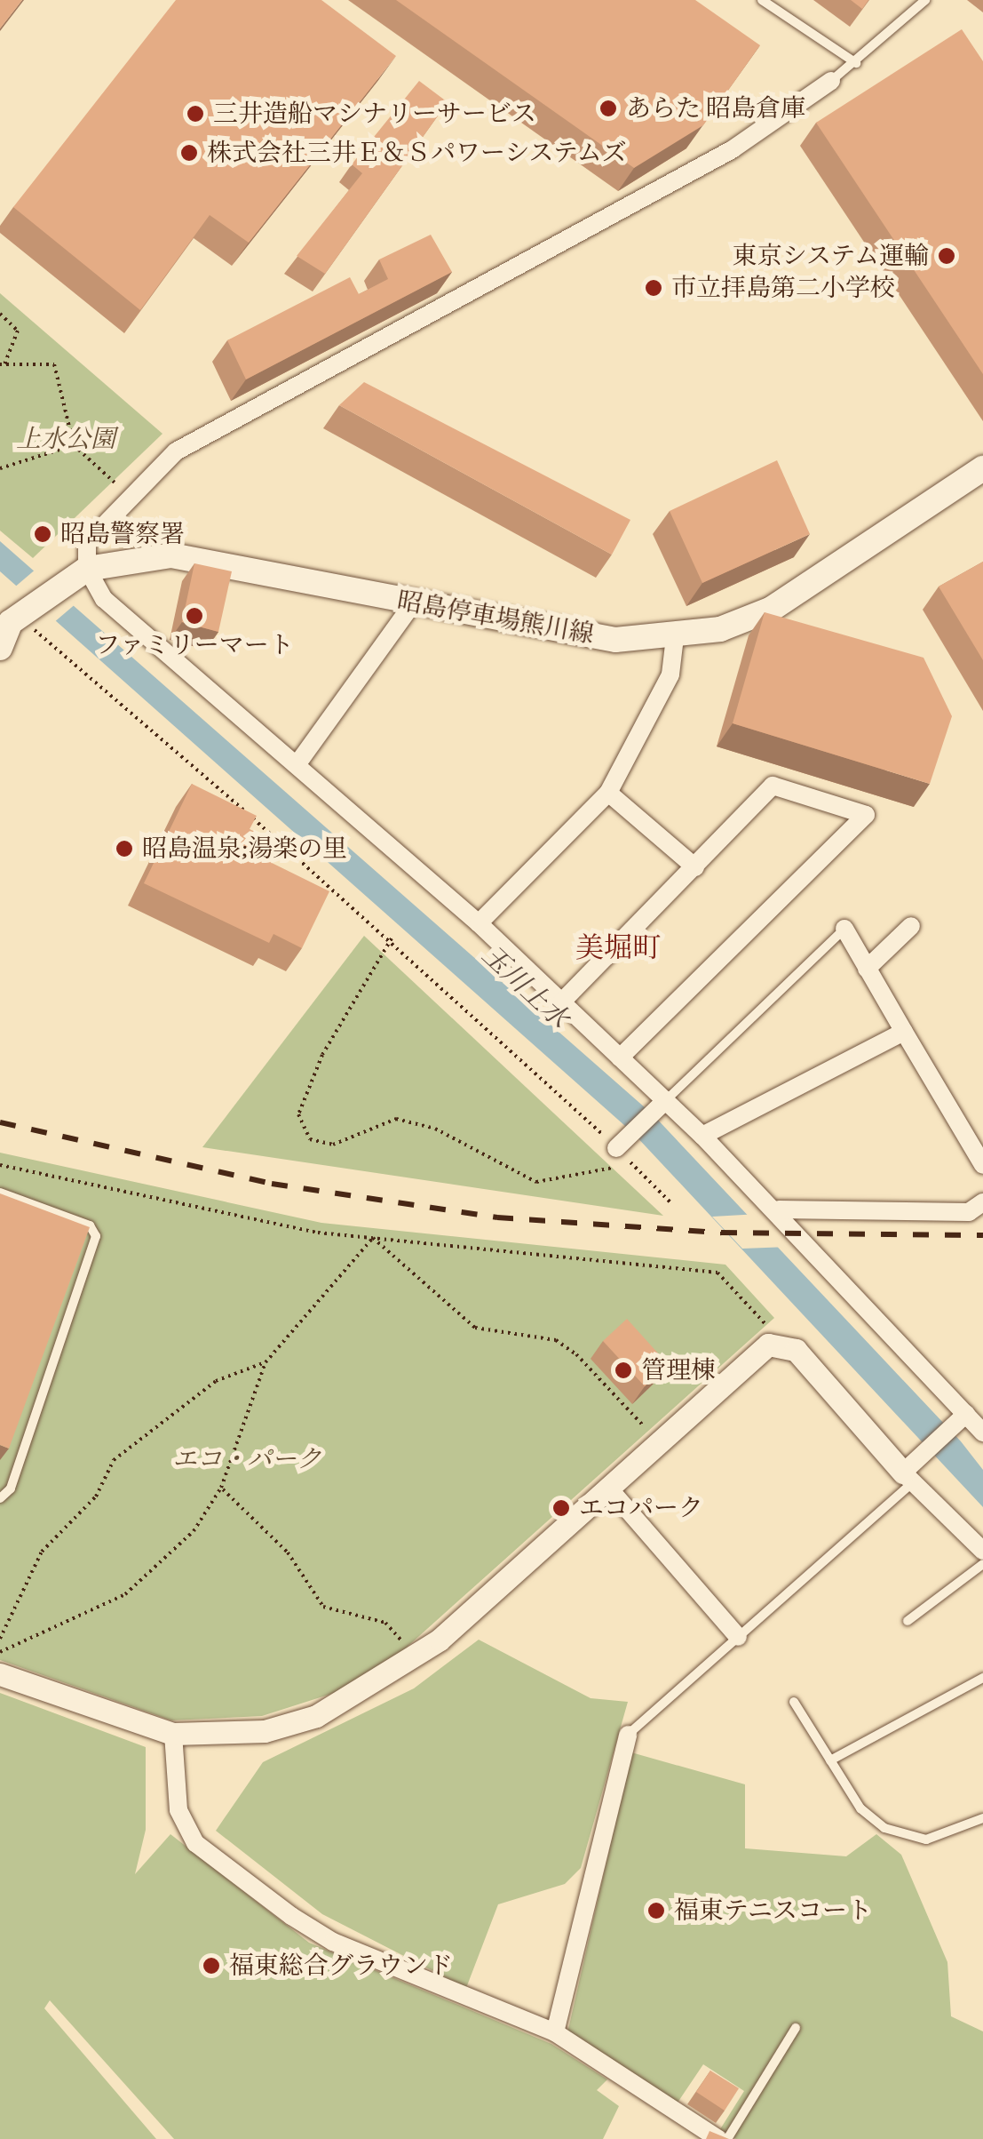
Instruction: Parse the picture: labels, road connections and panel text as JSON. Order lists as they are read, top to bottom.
{
  "streets": {
    "main road": ["昭島停車場熊川線"]
  },
  "districts": ["美堀町"],
  "water": ["玉川上水"],
  "parks": ["上水公園", "エコ・パーク"],
  "places": [
    "あらた 昭島倉庫",
    "三井造船マシナリーサービス",
    "株式会社三井Ｅ＆Ｓパワーシステムズ",
    "東京システム運輸",
    "市立拝島第二小学校",
    "昭島警察署",
    "ファミリーマート",
    "昭島温泉;湯楽の里",
    "管理棟",
    "エコパーク",
    "福東テニスコート",
    "福東総合グラウンド"
  ]
}
